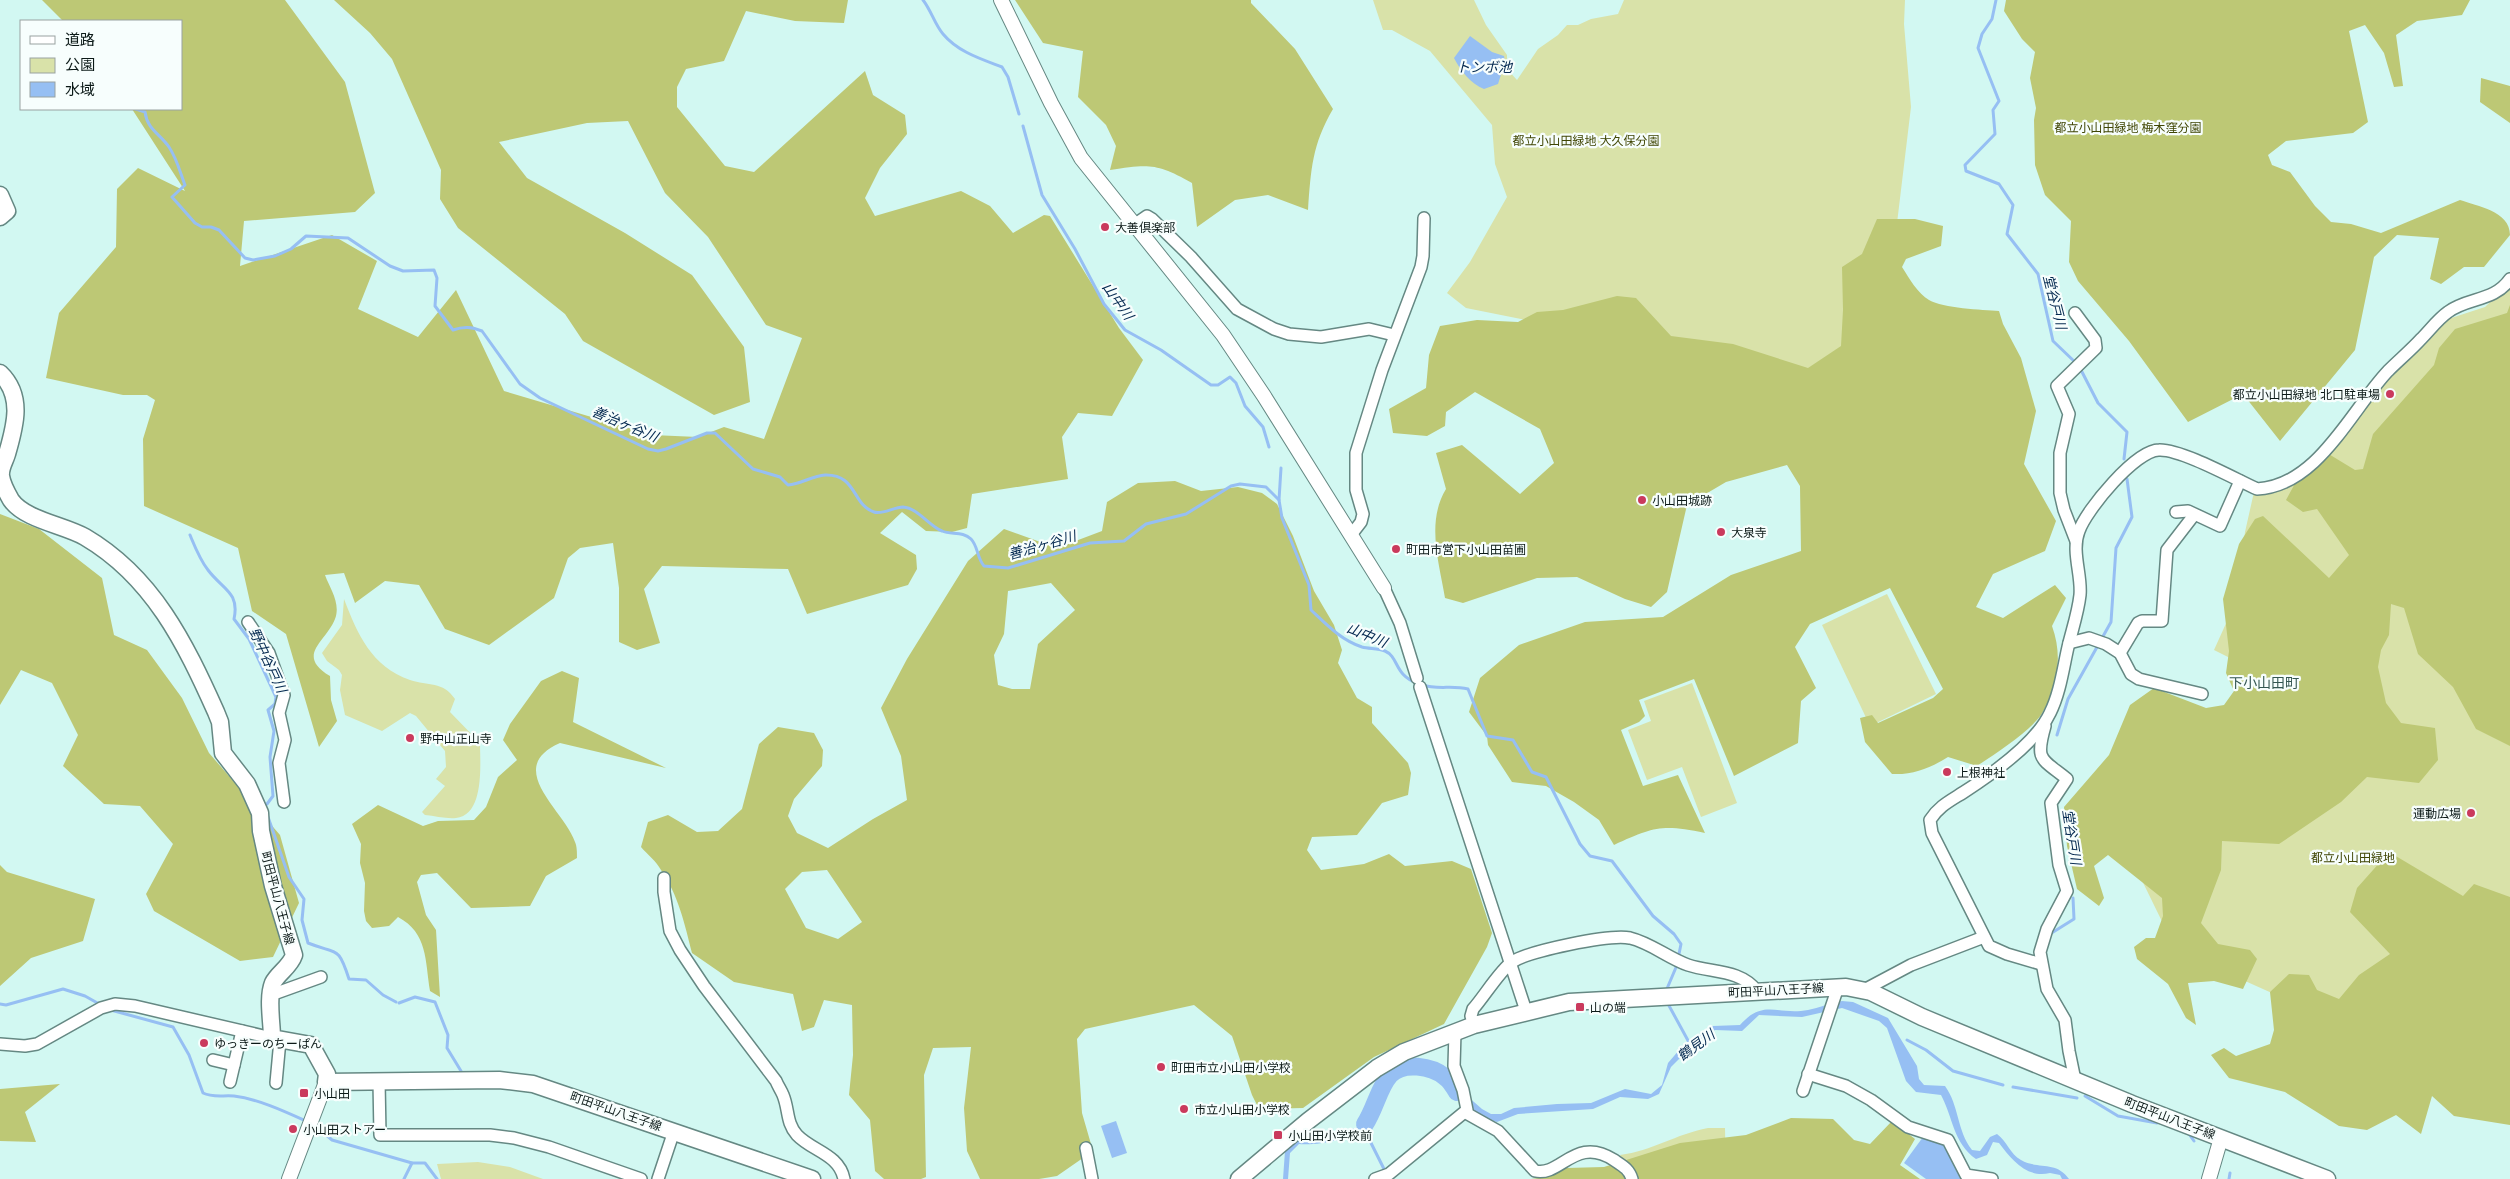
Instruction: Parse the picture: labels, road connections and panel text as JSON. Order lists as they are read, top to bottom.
{
  "streets": {
    "main road": ["町田平山八王子線"]
  },
  "districts": ["下小山田町"],
  "water": [
    "トンボ池",
    "山中川",
    "堂谷戸川",
    "善治ヶ谷川",
    "野中谷戸川",
    "鶴見川"
  ],
  "parks": ["都立小山田緑地 梅木窪分園", "都立小山田緑地 大久保分園", "都立小山田緑地"],
  "places": {
    "other": [
      "大善倶楽部",
      "都立小山田緑地 北口駐車場",
      "小山田城跡",
      "大泉寺",
      "町田市営下小山田苗圃",
      "野中山正山寺",
      "上根神社",
      "運動広場",
      "ゆっきーのちーぱん",
      "町田市立小山田小学校",
      "市立小山田小学校",
      "小山田ストアー"
    ],
    "transit": ["山の端", "小山田", "小山田小学校前"]
  },
  "legend": ["道路", "公園", "水域"]
}
